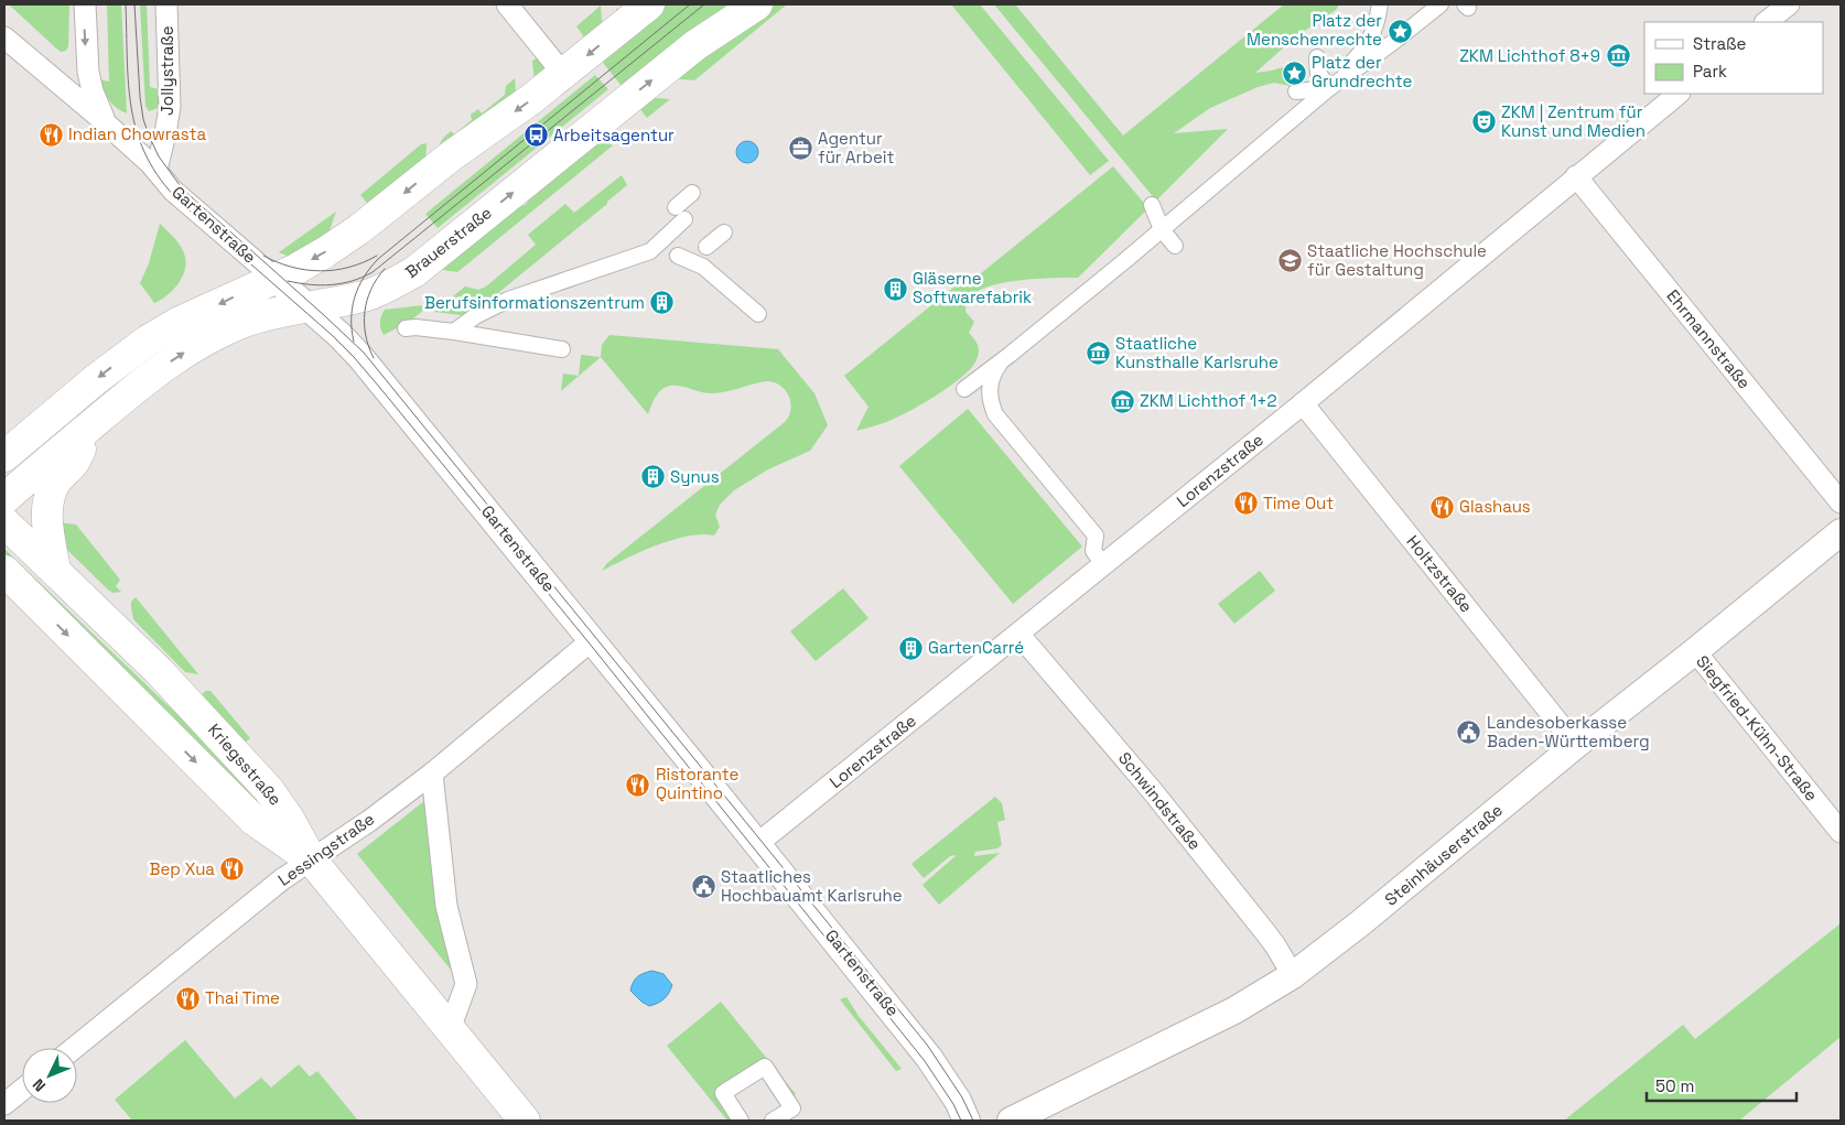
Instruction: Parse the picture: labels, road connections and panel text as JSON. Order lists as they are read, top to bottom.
{
  "streets": {
    "main road": ["Brauerstraße", "Kriegsstraße"],
    "street": [
      "Jollystraße",
      "Gartenstraße",
      "Ehrmannstraße",
      "Lorenzstraße",
      "Holtzstraße",
      "Siegfried-Kühn-Straße",
      "Schwindstraße",
      "Lessingstraße",
      "Steinhäuserstraße"
    ]
  },
  "crossings": [
    ["Jollystraße", "Gartenstraße"],
    ["Gartenstraße", "Brauerstraße"],
    ["Gartenstraße", "Lorenzstraße"],
    ["Gartenstraße", "Lessingstraße"],
    ["Ehrmannstraße", "Lorenzstraße"],
    ["Lorenzstraße", "Holtzstraße"],
    ["Lorenzstraße", "Schwindstraße"],
    ["Holtzstraße", "Steinhäuserstraße"],
    ["Siegfried-Kühn-Straße", "Steinhäuserstraße"],
    ["Kriegsstraße", "Lessingstraße"],
    ["Schwindstraße", "Steinhäuserstraße"]
  ],
  "places": {
    "place": ["Platz der Menschenrechte", "Platz der Grundrechte"],
    "museum": ["ZKM Lichthof 8+9", "Staatliche Kunsthalle Karlsruhe", "ZKM Lichthof 1+2"],
    "theatre": ["ZKM | Zentrum für Kunst und Medien"],
    "restaurant": [
      "Indian Chowrasta",
      "Time Out",
      "Glashaus",
      "Ristorante Quintino",
      "Bep Xua",
      "Thai Time"
    ],
    "bus stop": ["Arbeitsagentur"],
    "office": ["Agentur für Arbeit"],
    "school or university": ["Staatliche Hochschule für Gestaltung"],
    "building": [
      "Gläserne Softwarefabrik",
      "Berufsinformationszentrum",
      "Synus",
      "GartenCarré"
    ],
    "public building": ["Landesoberkasse Baden-Württemberg", "Staatliches Hochbauamt Karlsruhe"]
  },
  "legend": ["Straße", "Park"],
  "scale_bar": "50 m",
  "north": "bottom left"
}
